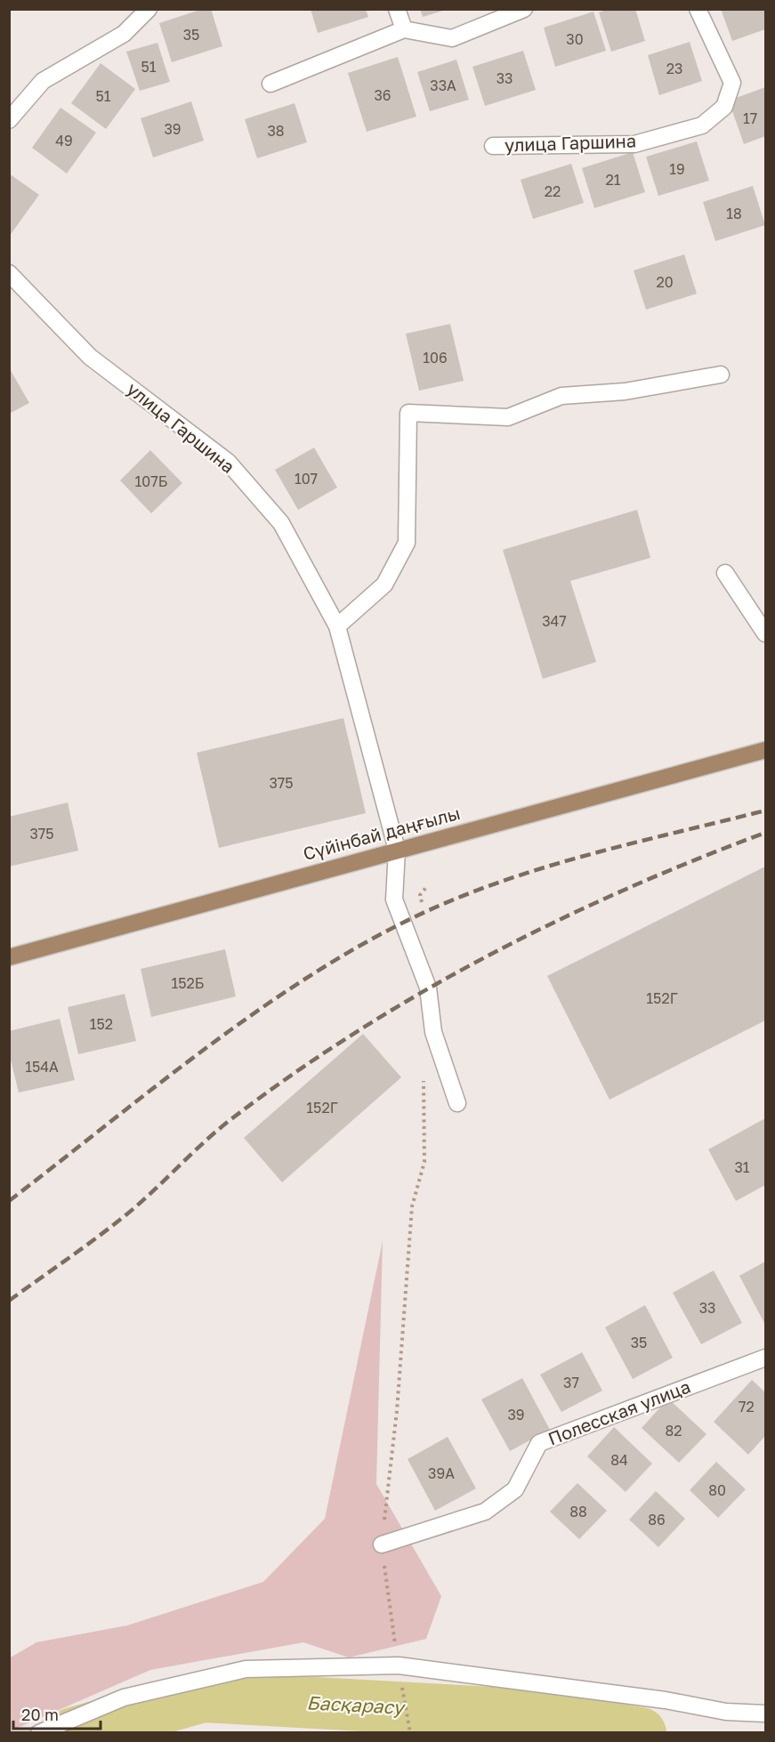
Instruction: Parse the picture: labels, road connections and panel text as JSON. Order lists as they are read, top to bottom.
{
  "streets": {
    "main road": ["Сүйінбай даңғылы"],
    "street": ["улица Гаршина", "Полесская улица"]
  },
  "crossings": [
    ["улица Гаршина", "Сүйінбай даңғылы"]
  ],
  "water": ["Басқарасу"],
  "house_numbers": [
    "35",
    "30",
    "51",
    "23",
    "33",
    "33А",
    "36",
    "51",
    "17",
    "39",
    "38",
    "49",
    "19",
    "21",
    "22",
    "18",
    "20",
    "106",
    "107",
    "107Б",
    "347",
    "375",
    "375",
    "152Б",
    "152Г",
    "152",
    "154А",
    "152Г",
    "31",
    "33",
    "35",
    "37",
    "72",
    "39",
    "82",
    "84",
    "39А",
    "80",
    "88",
    "86"
  ],
  "scale_bar": "20 m"
}
